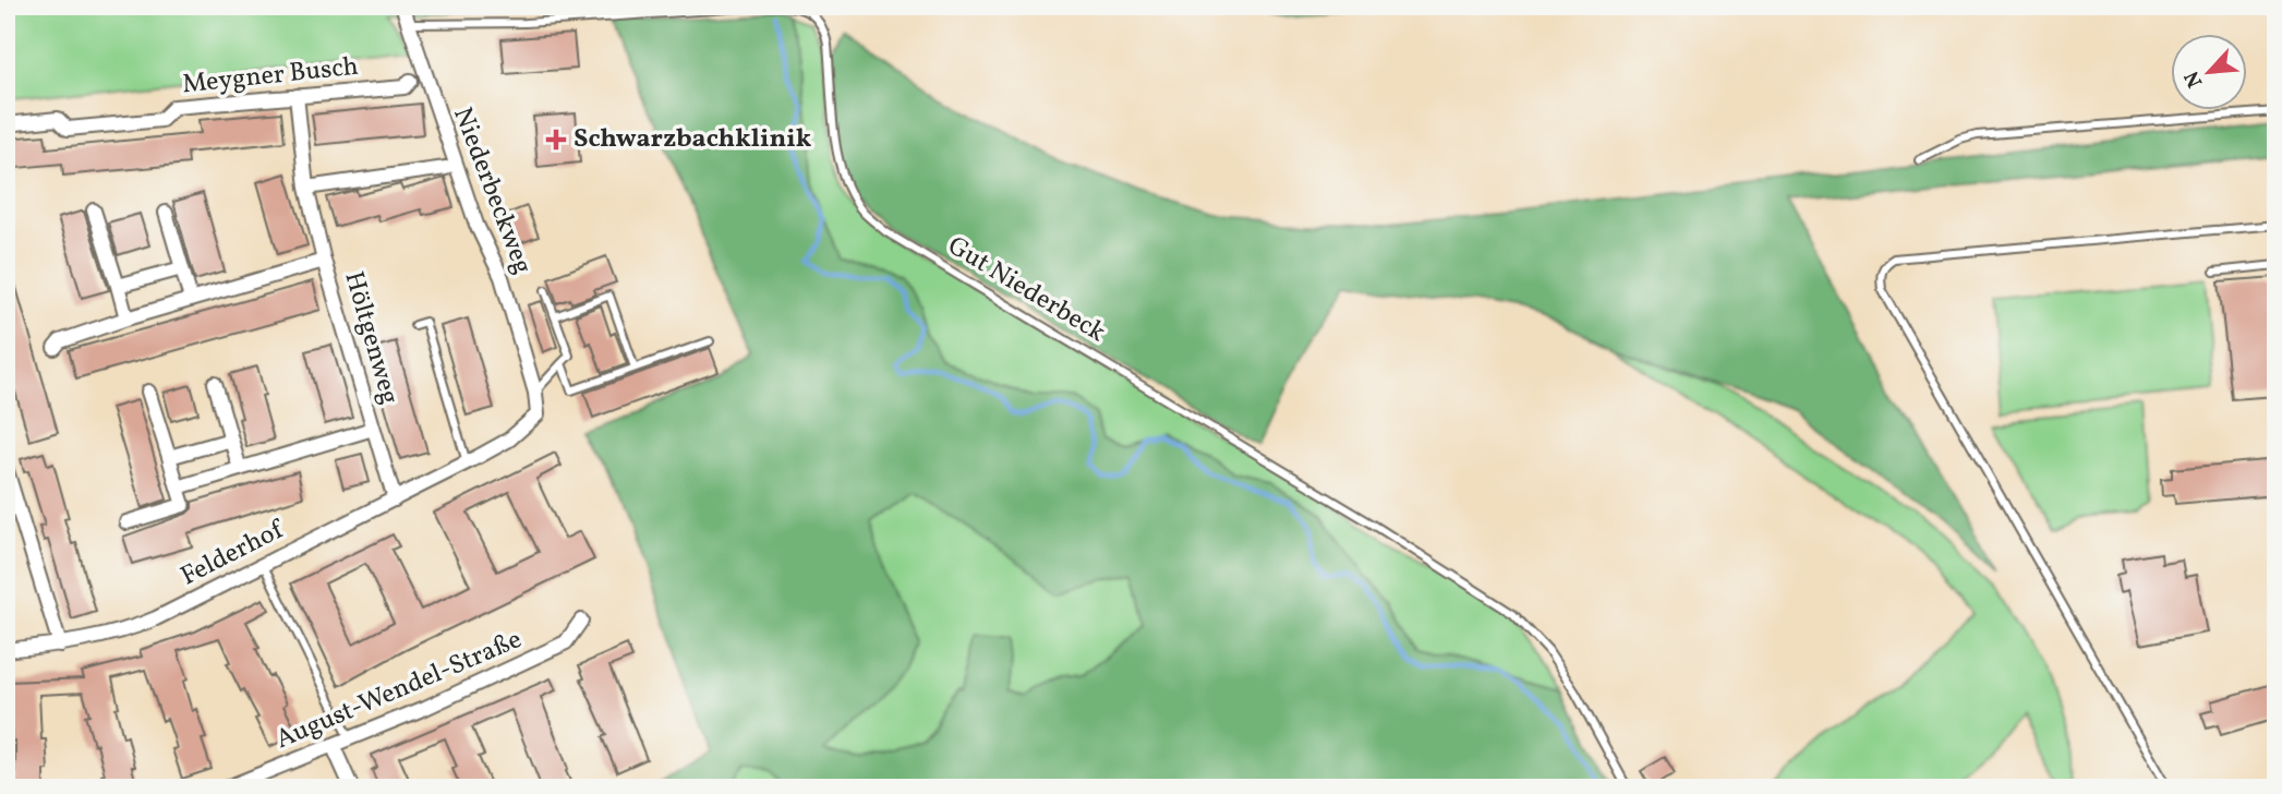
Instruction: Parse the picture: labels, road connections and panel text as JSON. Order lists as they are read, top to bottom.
{
  "streets": {
    "street": [
      "Meygner Busch",
      "Niederbeckweg",
      "Höltgenweg",
      "Felderhof",
      "August-Wendel-Straße"
    ],
    "lane": ["Gut Niederbeck"]
  },
  "crossings": [
    ["Meygner Busch", "Höltgenweg"],
    ["Niederbeckweg", "Gut Niederbeck"],
    ["Niederbeckweg", "Felderhof"],
    ["Höltgenweg", "Felderhof"]
  ],
  "places": {
    "health": ["Schwarzbachklinik"]
  },
  "north": "bottom left"
}
